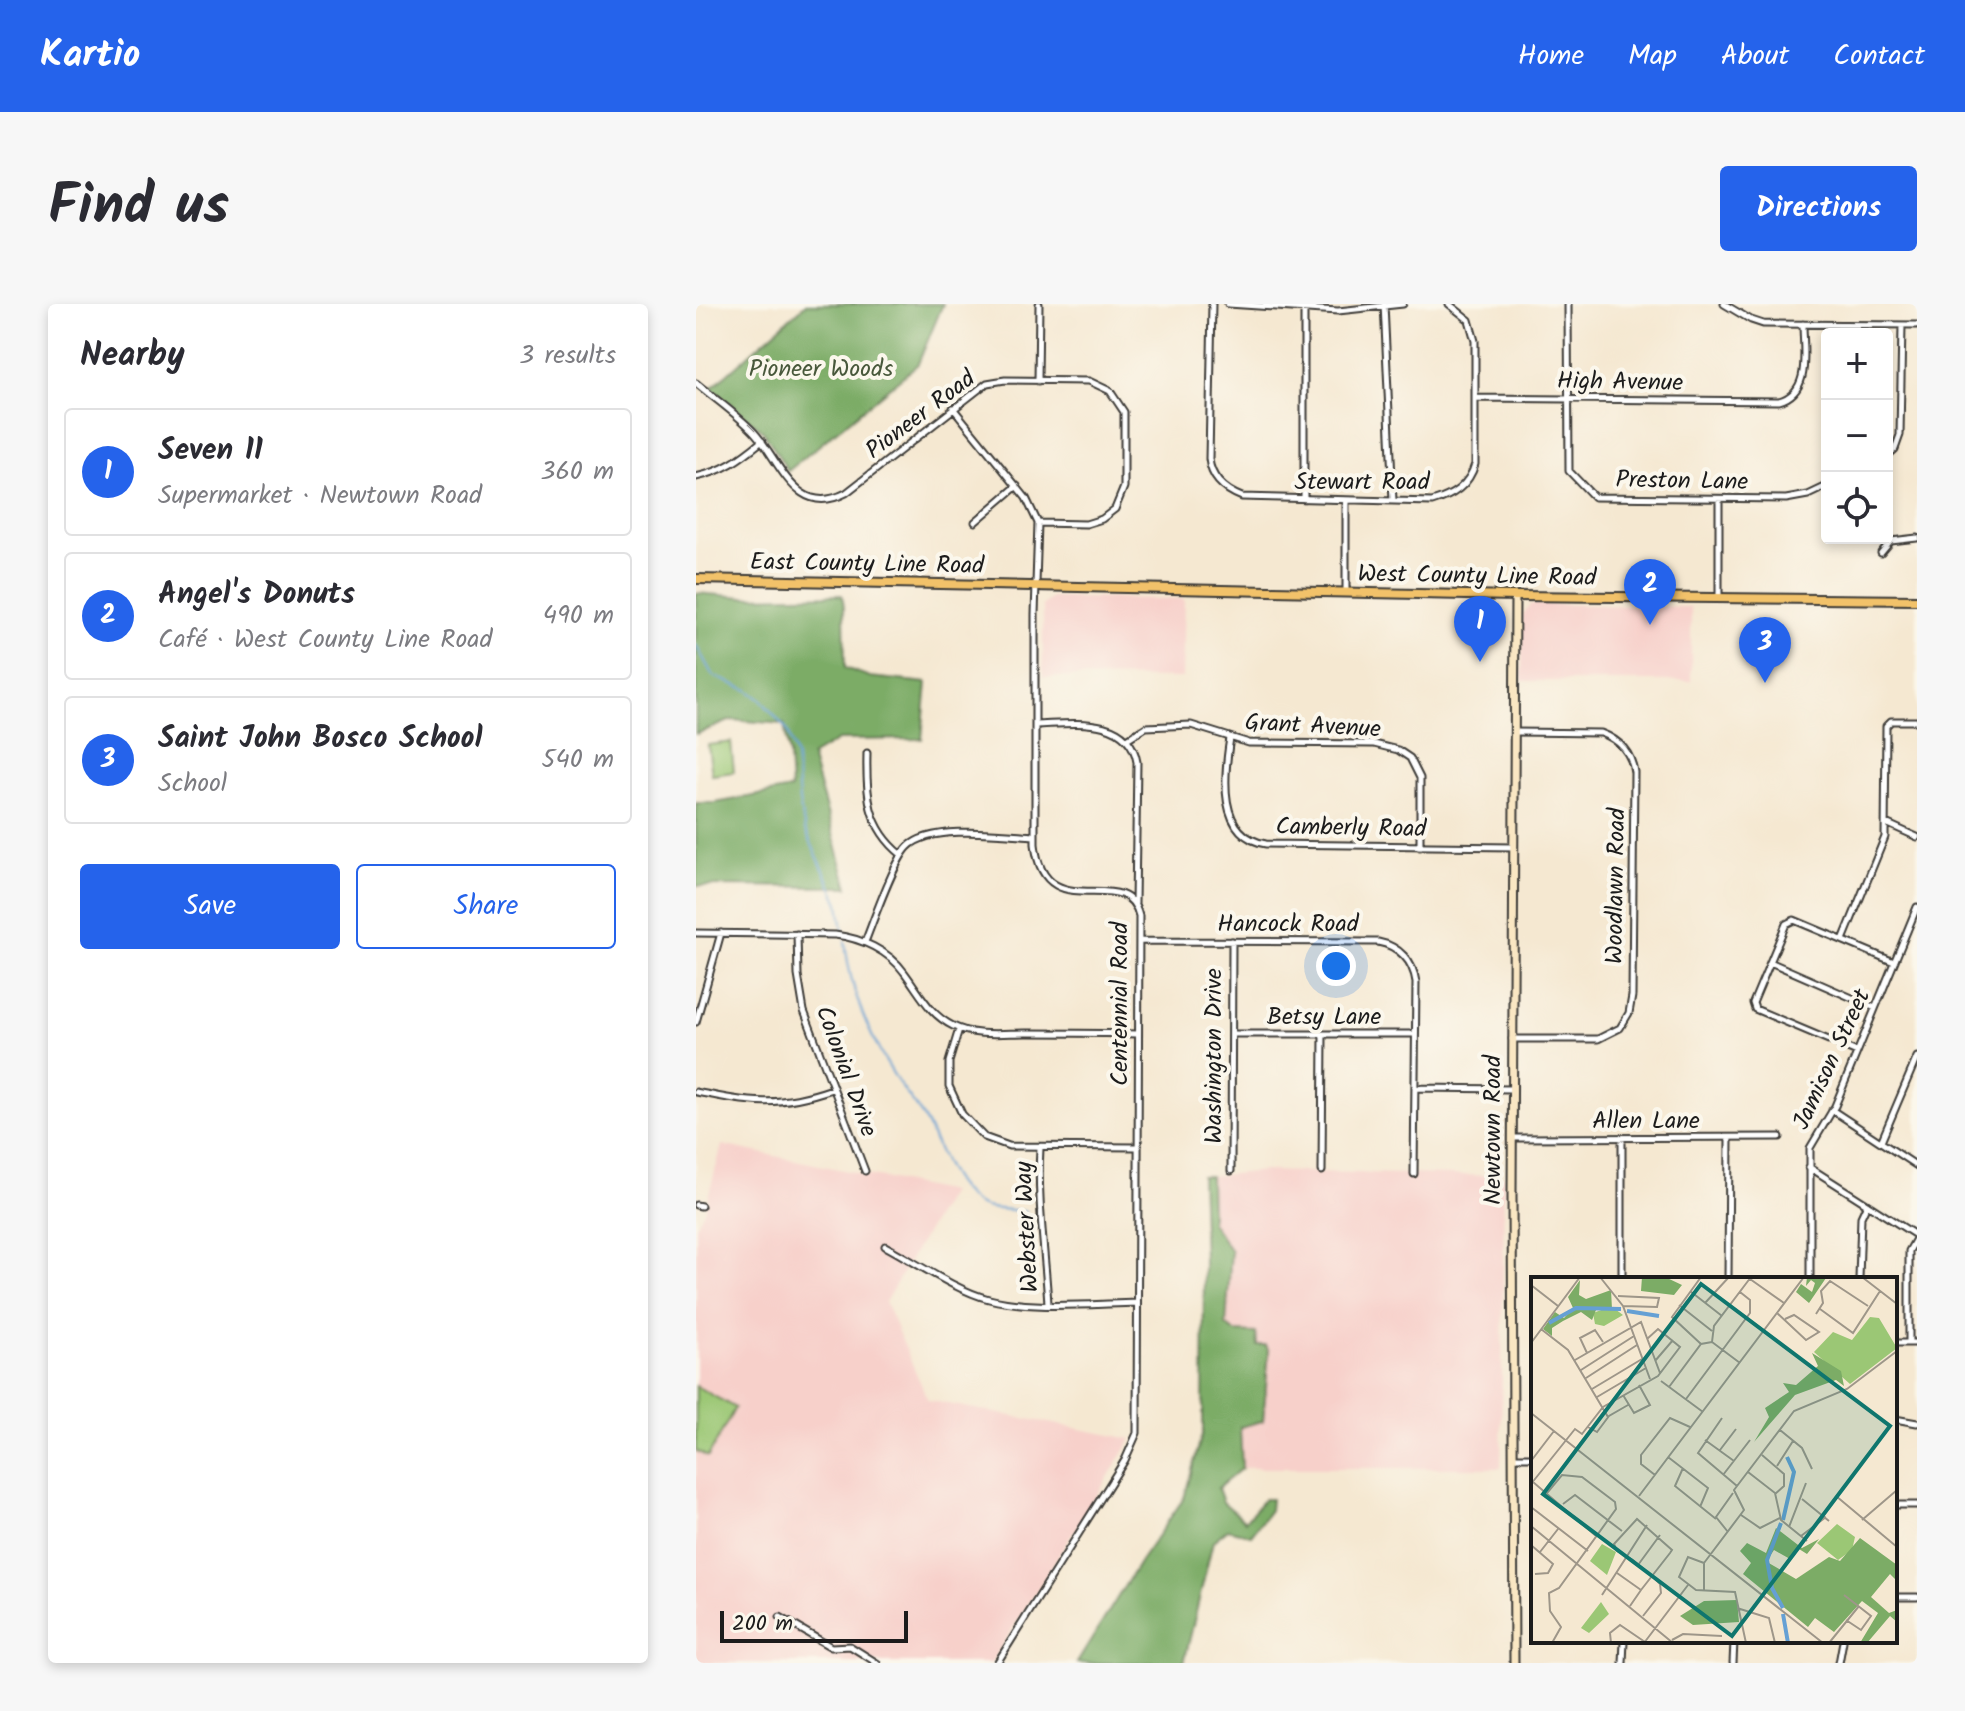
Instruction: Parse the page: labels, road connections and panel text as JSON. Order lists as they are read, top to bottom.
{
  "streets": {
    "main road": ["East County Line Road", "West County Line Road"],
    "street": [
      "High Avenue",
      "Pioneer Road",
      "Preston Lane",
      "Stewart Road",
      "Grant Avenue",
      "Camberly Road",
      "Woodlawn Road",
      "Hancock Road",
      "Centennial Road",
      "Betsy Lane",
      "Washington Drive",
      "Jamison Street",
      "Colonial Drive",
      "Allen Lane",
      "Newtown Road",
      "Webster Way"
    ]
  },
  "crossings": [
    ["High Avenue", "Preston Lane"],
    ["High Avenue", "Stewart Road"],
    ["Pioneer Road", "Centennial Road"],
    ["East County Line Road", "West County Line Road"],
    ["East County Line Road", "Centennial Road"],
    ["West County Line Road", "Centennial Road"],
    ["West County Line Road", "Newtown Road"],
    ["Grant Avenue", "Camberly Road"],
    ["Camberly Road", "Newtown Road"],
    ["Woodlawn Road", "Newtown Road"],
    ["Hancock Road", "Centennial Road"],
    ["Hancock Road", "Betsy Lane"],
    ["Hancock Road", "Washington Drive"],
    ["Betsy Lane", "Washington Drive"],
    ["Allen Lane", "Newtown Road"]
  ],
  "parks": ["Pioneer Woods"],
  "scale_bar": "200 m",
  "page": {
    "header": "Kartio",
    "nav": [
      "Home",
      "Map",
      "About",
      "Contact"
    ],
    "title": "Find us",
    "buttons": [
      "Directions",
      ["Save", "Share"]
    ],
    "heading": ["Nearby", "3 results"],
    "map_buttons": ["+", "−"],
    "list": [
      {
        "mark": "1",
        "name": "Seven 11",
        "note": "Supermarket · Newtown Road",
        "value": "360 m"
      },
      {
        "mark": "2",
        "name": "Angel's Donuts",
        "note": "Café · West County Line Road",
        "value": "490 m"
      },
      {
        "mark": "3",
        "name": "Saint John Bosco School",
        "note": "School",
        "value": "540 m"
      }
    ],
    "pins": ["2", "1", "3"],
    "scale": "200 m"
  }
}
